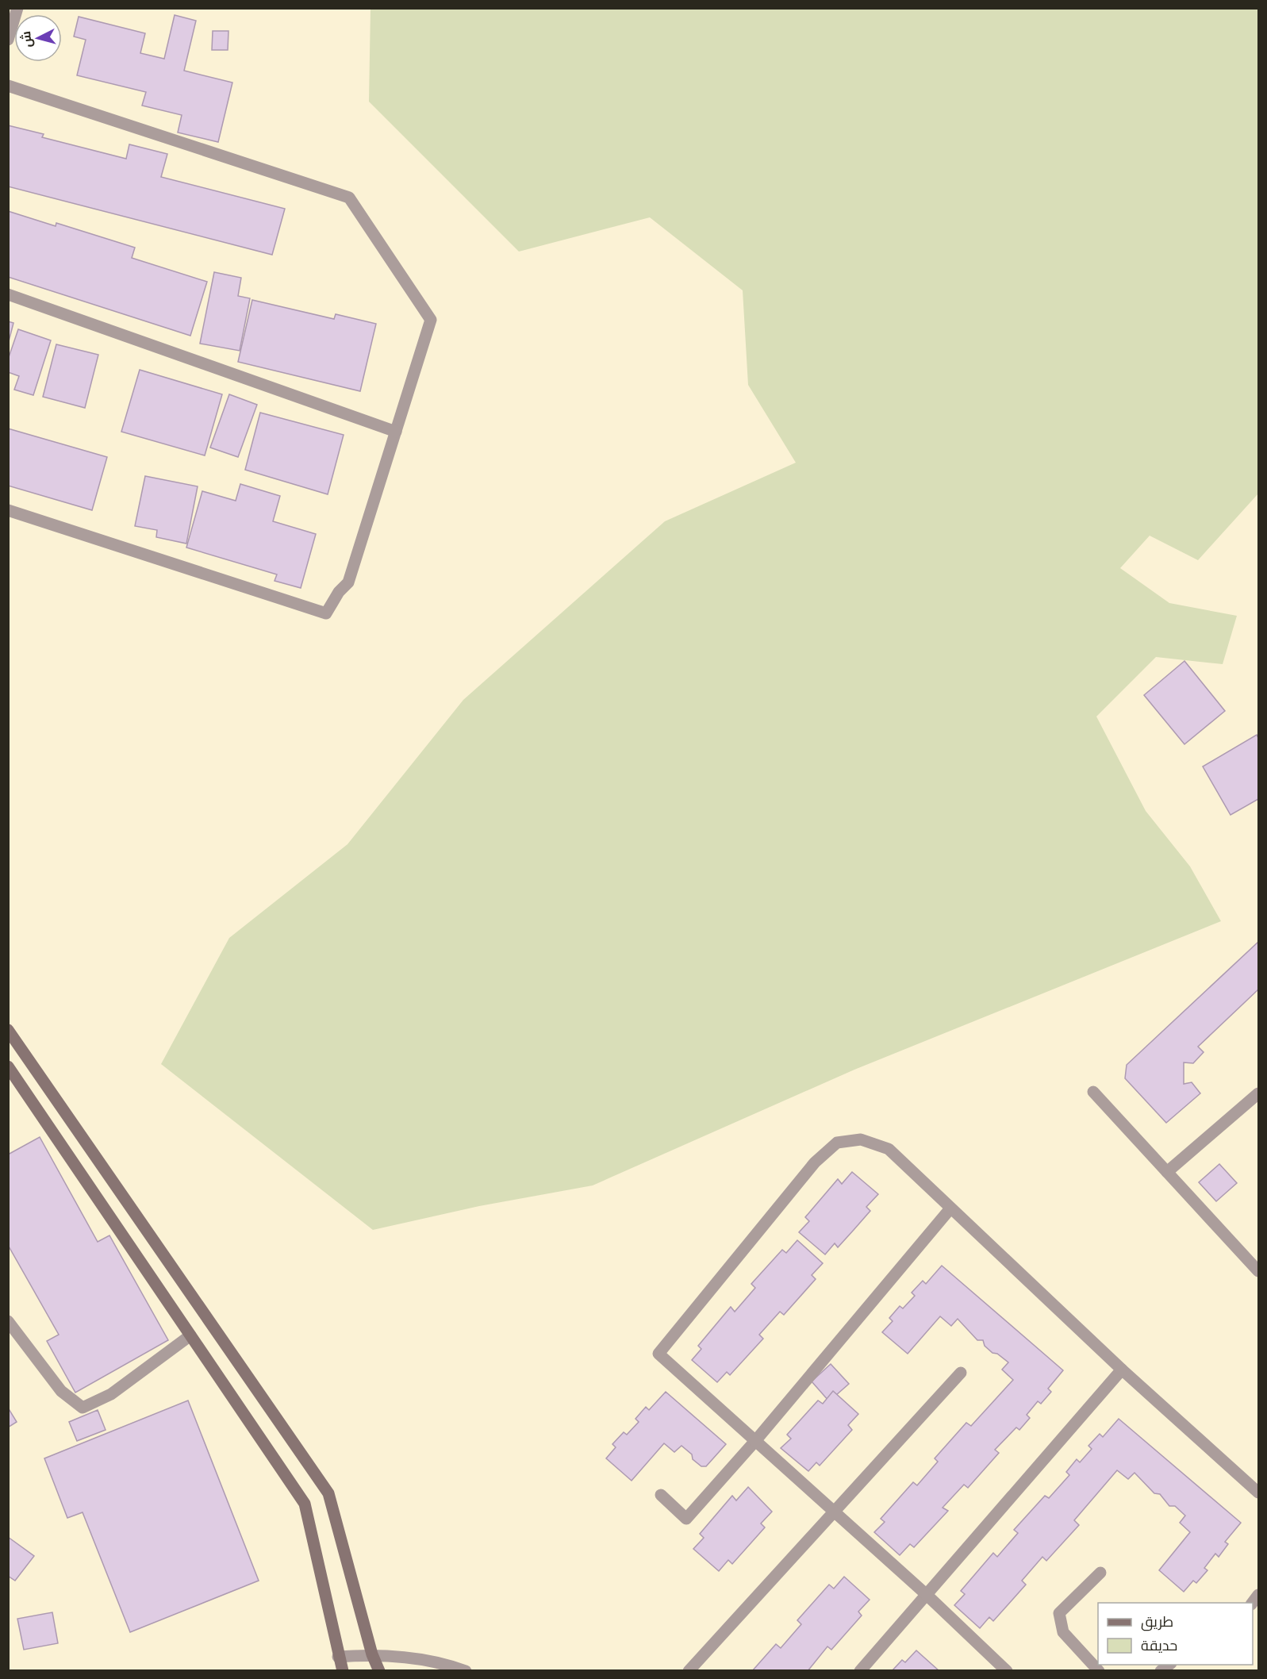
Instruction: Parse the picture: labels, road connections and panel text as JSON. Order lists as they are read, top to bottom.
{
  "legend": ["طريق", "حديقة"],
  "north": "left"
}
